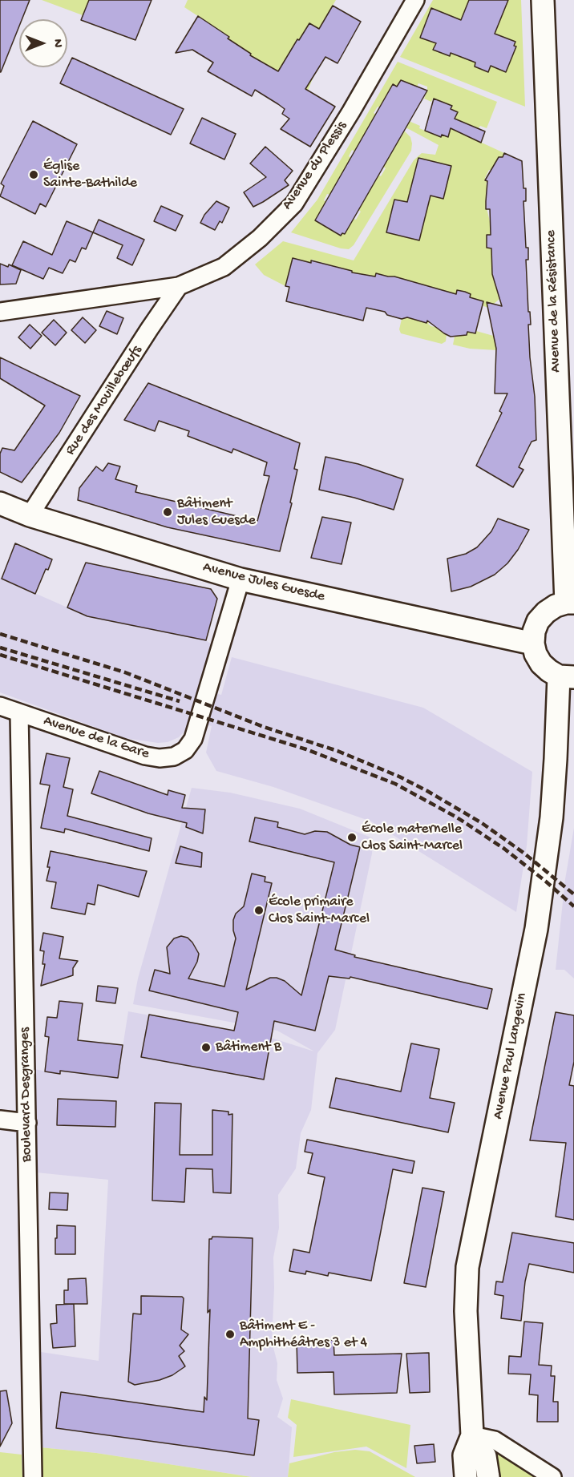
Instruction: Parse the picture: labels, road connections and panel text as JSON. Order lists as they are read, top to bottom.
{
  "streets": {
    "main road": ["Avenue de la Résistance", "Avenue Jules Guesde", "Avenue Paul Langevin"],
    "street": [
      "Avenue du Plessis",
      "Rue des Mouillebœufs",
      "Avenue de la Gare",
      "Boulevard Desgranges"
    ]
  },
  "crossings": [
    ["Avenue du Plessis", "Rue des Mouillebœufs"],
    ["Rue des Mouillebœufs", "Avenue Jules Guesde"],
    ["Avenue Jules Guesde", "Avenue de la Gare"],
    ["Avenue de la Gare", "Boulevard Desgranges"]
  ],
  "places": [
    "Église Sainte-Bathilde",
    "Bâtiment Jules Guesde",
    "École maternelle Clos Saint-Marcel",
    "École primaire Clos Saint-Marcel",
    "Bâtiment B",
    "Bâtiment E - Amphithéâtres 3 et 4"
  ],
  "north": "right"
}
